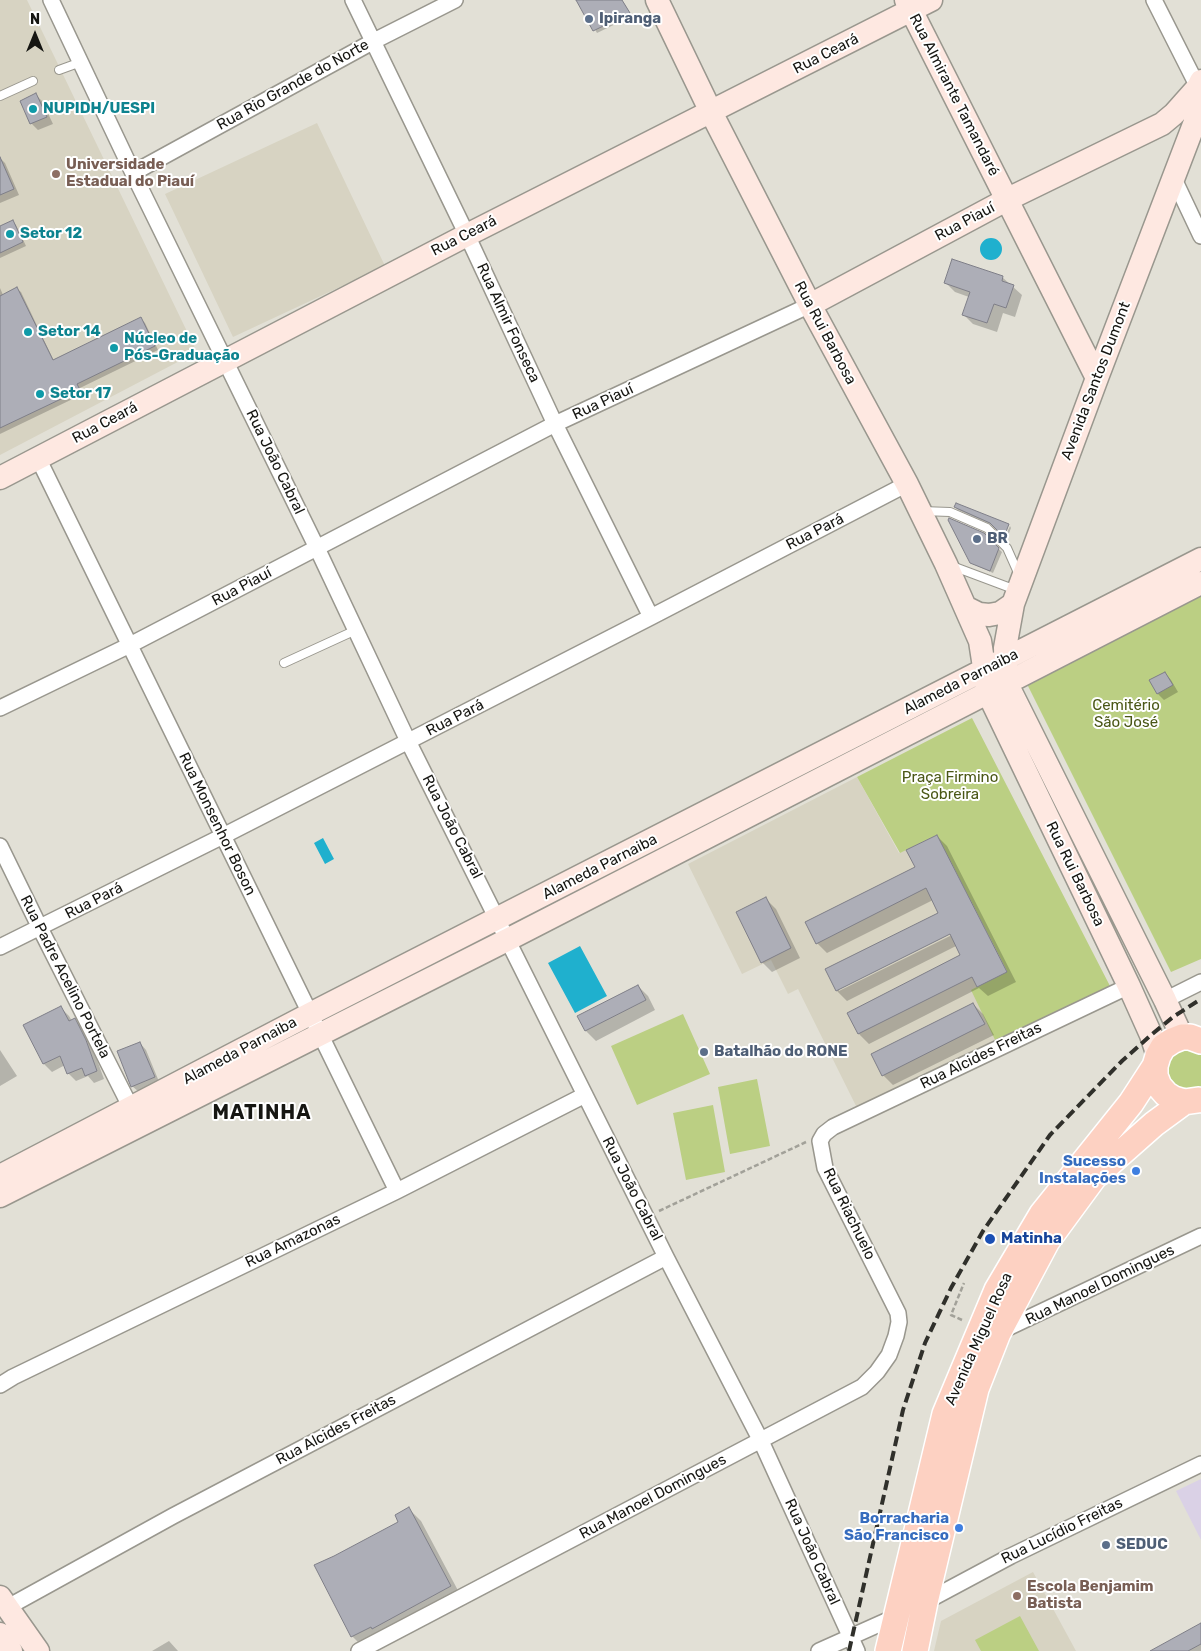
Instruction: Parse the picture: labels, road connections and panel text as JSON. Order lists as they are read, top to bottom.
{
  "streets": {
    "main road": [
      "Rua Ceará",
      "Rua Almirante Tamandaré",
      "Rua Piauí",
      "Rua Rui Barbosa",
      "Avenida Santos Dumont",
      "Alameda Parnaiba",
      "Avenida Miguel Rosa"
    ],
    "street": [
      "Rua Rio Grande do Norte",
      "Rua Almir Fonseca",
      "Rua João Cabral",
      "Rua Pará",
      "Rua Monsenhor Boson",
      "Rua Padre Acelino Portela",
      "Rua Alcides Freitas",
      "Rua Riachuelo",
      "Rua Amazonas",
      "Rua Manoel Domingues",
      "Rua Lucídio Freitas"
    ]
  },
  "crossings": [
    ["Rua Ceará", "Rua Almirante Tamandaré"],
    ["Rua Ceará", "Rua Almir Fonseca"],
    ["Rua Ceará", "Rua Rui Barbosa"],
    ["Rua Ceará", "Rua João Cabral"],
    ["Rua Ceará", "Rua Monsenhor Boson"],
    ["Rua Rio Grande do Norte", "Rua Almir Fonseca"],
    ["Rua Rio Grande do Norte", "Rua João Cabral"],
    ["Rua Almirante Tamandaré", "Rua Piauí"],
    ["Rua Almirante Tamandaré", "Avenida Santos Dumont"],
    ["Rua Piauí", "Rua Almir Fonseca"],
    ["Rua Piauí", "Rua Rui Barbosa"],
    ["Rua Piauí", "Avenida Santos Dumont"],
    ["Rua Piauí", "Rua João Cabral"],
    ["Rua Piauí", "Rua Monsenhor Boson"],
    ["Rua Almir Fonseca", "Rua Pará"],
    ["Rua Rui Barbosa", "Avenida Santos Dumont"],
    ["Rua Rui Barbosa", "Rua Pará"],
    ["Rua Rui Barbosa", "Alameda Parnaiba"],
    ["Rua Rui Barbosa", "Rua Alcides Freitas"],
    ["Rua Rui Barbosa", "Avenida Miguel Rosa"],
    ["Avenida Santos Dumont", "Alameda Parnaiba"],
    ["Rua João Cabral", "Rua Pará"],
    ["Rua João Cabral", "Alameda Parnaiba"],
    ["Rua João Cabral", "Rua Alcides Freitas"],
    ["Rua João Cabral", "Rua Amazonas"],
    ["Rua João Cabral", "Rua Manoel Domingues"],
    ["Rua Pará", "Rua Monsenhor Boson"],
    ["Rua Pará", "Rua Padre Acelino Portela"],
    ["Alameda Parnaiba", "Rua Monsenhor Boson"],
    ["Alameda Parnaiba", "Rua Padre Acelino Portela"],
    ["Rua Monsenhor Boson", "Rua Amazonas"],
    ["Rua Alcides Freitas", "Rua Riachuelo"],
    ["Rua Riachuelo", "Rua Manoel Domingues"],
    ["Rua Manoel Domingues", "Avenida Miguel Rosa"],
    ["Avenida Miguel Rosa", "Rua Lucídio Freitas"]
  ],
  "districts": ["MATINHA"],
  "parks": ["Cemitério São José", "Praça Firmino Sobreira"],
  "places": [
    "Ipiranga",
    "NUPIDH/UESPI",
    "Universidade Estadual do Piauí",
    "Setor 12",
    "Setor 14",
    "Núcleo de Pós-Graduação",
    "Setor 17",
    "BR",
    "Batalhão do RONE",
    "Sucesso Instalações",
    "Matinha",
    "Borracharia São Francisco",
    "SEDUC",
    "Escola Benjamim Batista"
  ],
  "north": "top"
}
